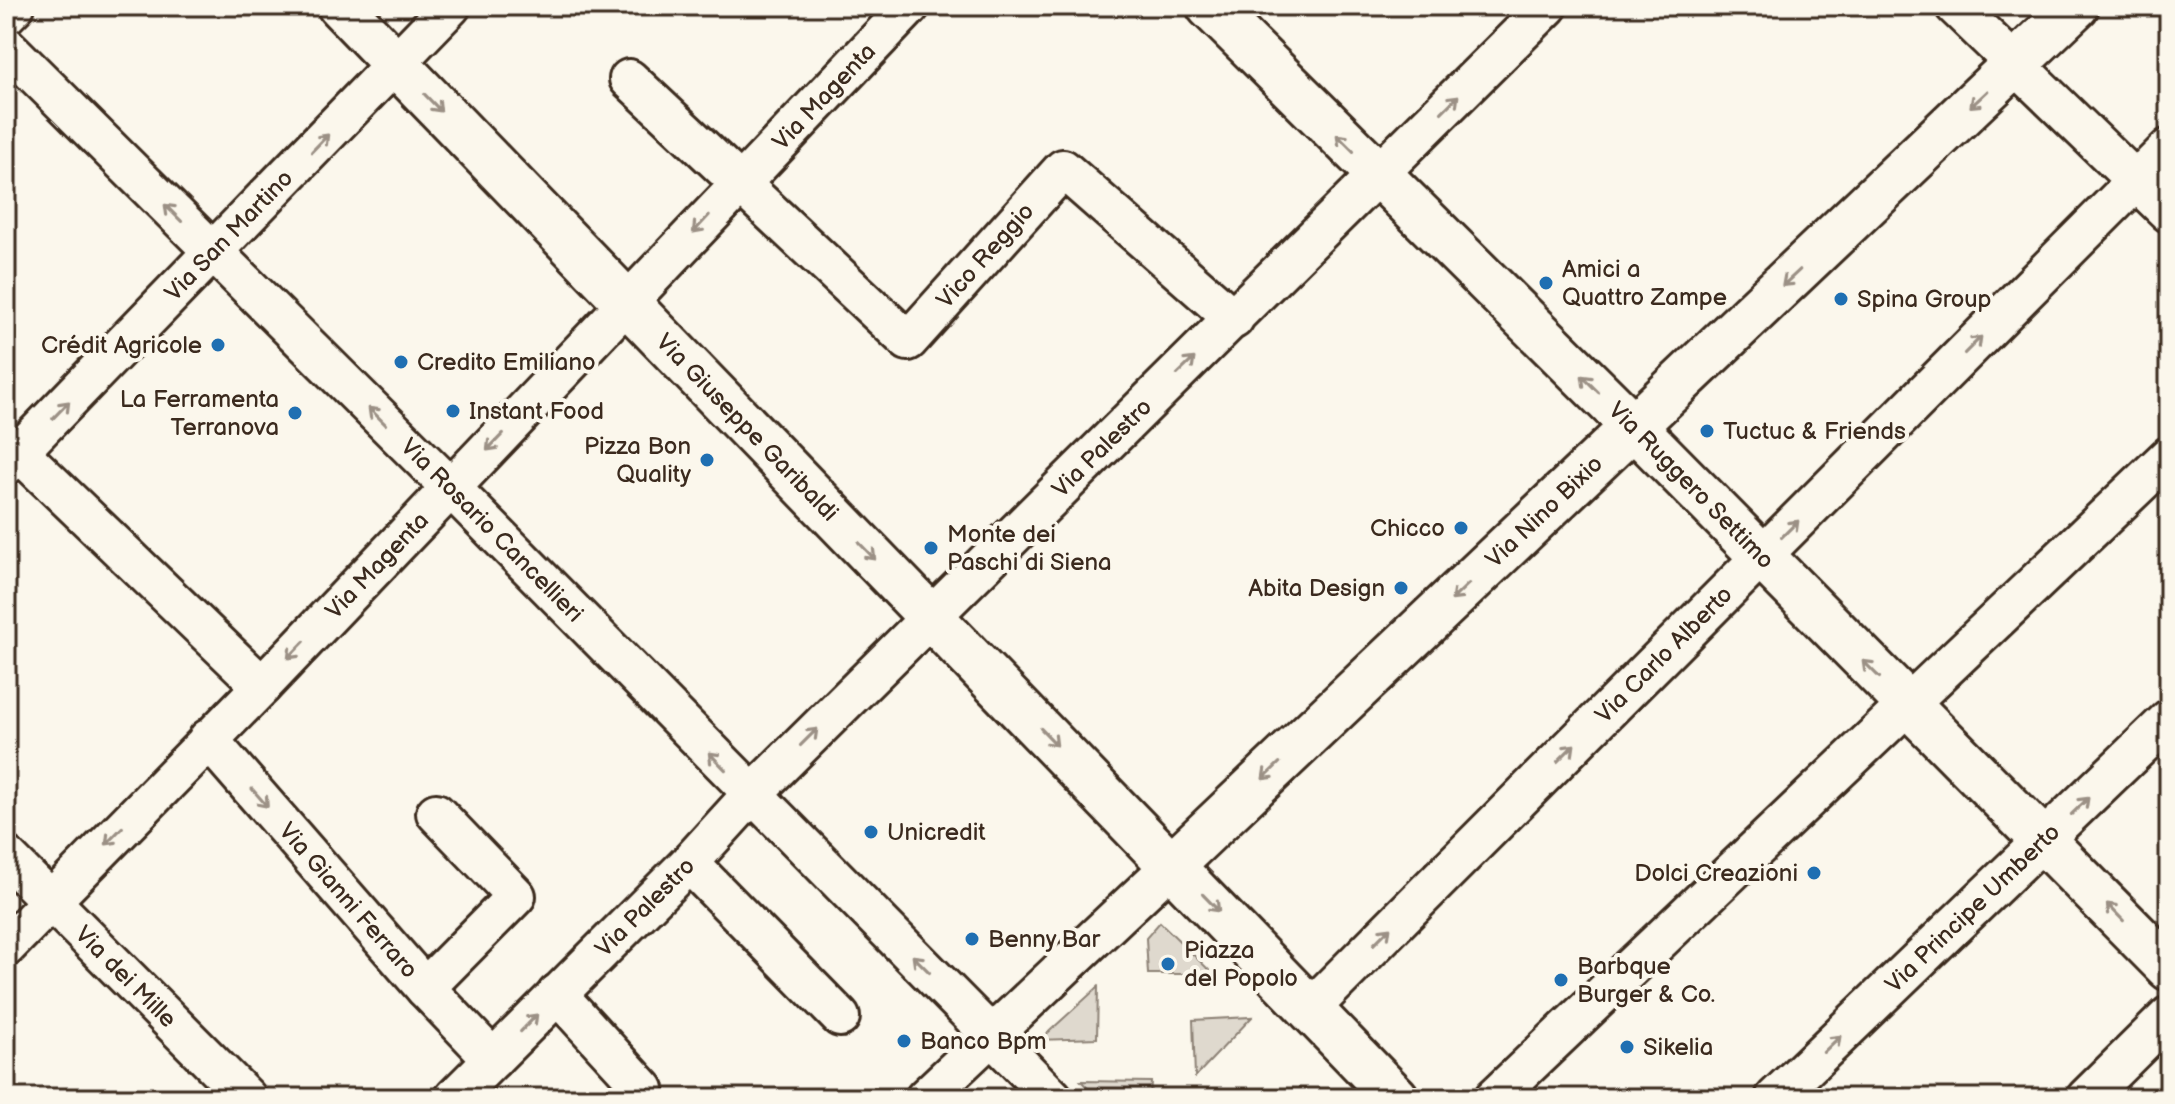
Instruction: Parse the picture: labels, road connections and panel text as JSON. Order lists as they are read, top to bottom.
{
  "streets": {
    "main road": ["Via Giuseppe Garibaldi", "Via Ruggero Settimo", "Via Nino Bixio"],
    "street": [
      "Via Magenta",
      "Via San Martino",
      "Vico Reggio",
      "Via Palestro",
      "Via Rosario Cancellieri",
      "Via Carlo Alberto",
      "Via Gianni Ferraro",
      "Via Principe Umberto",
      "Via dei Mille"
    ]
  },
  "crossings": [
    ["Via Magenta", "Vico Reggio"],
    ["Via Magenta", "Via Giuseppe Garibaldi"],
    ["Via Magenta", "Via Rosario Cancellieri"],
    ["Via Magenta", "Via Gianni Ferraro"],
    ["Via Magenta", "Via dei Mille"],
    ["Via San Martino", "Via Giuseppe Garibaldi"],
    ["Via San Martino", "Via Rosario Cancellieri"],
    ["Vico Reggio", "Via Palestro"],
    ["Via Giuseppe Garibaldi", "Via Palestro"],
    ["Via Giuseppe Garibaldi", "Via Nino Bixio"],
    ["Via Giuseppe Garibaldi", "Via Carlo Alberto"],
    ["Via Palestro", "Via Ruggero Settimo"],
    ["Via Palestro", "Via Rosario Cancellieri"],
    ["Via Palestro", "Via Gianni Ferraro"],
    ["Via Ruggero Settimo", "Via Nino Bixio"],
    ["Via Ruggero Settimo", "Via Carlo Alberto"],
    ["Via Ruggero Settimo", "Via Principe Umberto"]
  ],
  "one_way": [
    "Via Magenta",
    "Via San Martino",
    "Via Giuseppe Garibaldi",
    "Via Palestro",
    "Via Ruggero Settimo",
    "Via Nino Bixio",
    "Via Gianni Ferraro"
  ],
  "places": [
    "Amici a Quattro Zampe",
    "Spina Group",
    "Crédit Agricole",
    "Credito Emiliano",
    "Instant Food",
    "La Ferramenta Terranova",
    "Tuctuc & Friends",
    "Pizza Bon Quality",
    "Chicco",
    "Monte dei Paschi di Siena",
    "Abita Design",
    "Unicredit",
    "Dolci Creazioni",
    "Benny Bar",
    "Piazza del Popolo",
    "Barbque Burger & Co.",
    "Banco Bpm",
    "Sikelia"
  ]
}
